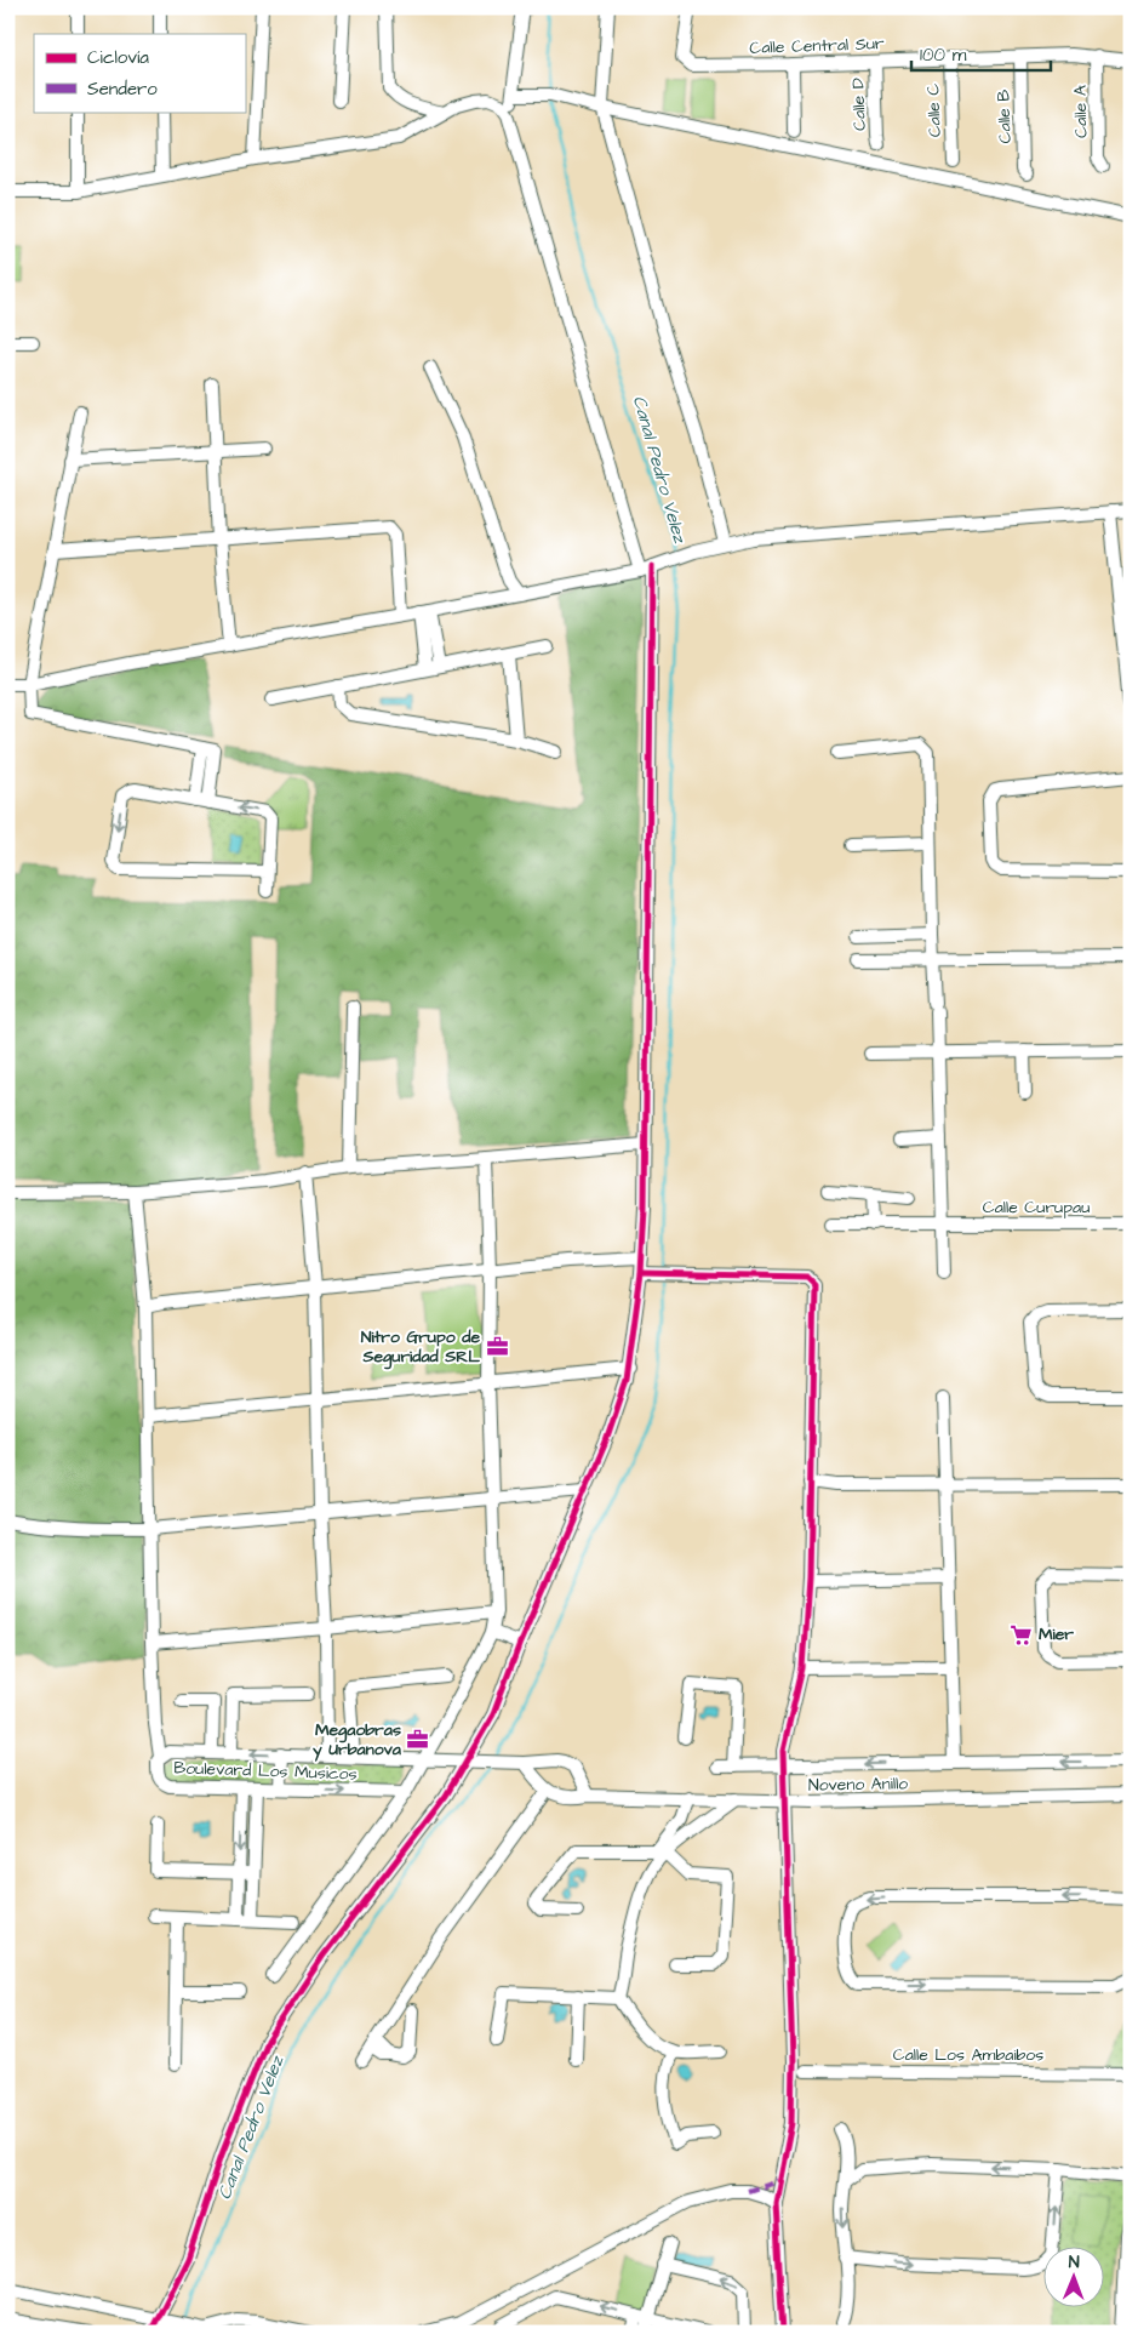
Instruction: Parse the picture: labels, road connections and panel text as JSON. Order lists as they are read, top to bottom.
{
  "streets": {
    "street": [
      "Calle Central Sur",
      "Calle D",
      "Calle C",
      "Calle A",
      "Calle B",
      "Calle Curupau",
      "Boulevard Los Musicos",
      "Noveno Anillo",
      "Calle Los Ambaibos"
    ]
  },
  "crossings": [
    ["Calle Central Sur", "Calle D"],
    ["Calle Central Sur", "Calle C"],
    ["Calle Central Sur", "Calle A"],
    ["Calle Central Sur", "Calle B"]
  ],
  "water": ["Canal Pedro Velez"],
  "places": {
    "office": ["Nitro Grupo de Seguridad SRL", "Megaobras y Urbanova"],
    "supermarket": ["Mier"]
  },
  "legend": ["Ciclovía", "Sendero"],
  "scale_bar": "100 m",
  "north": "top"
}
